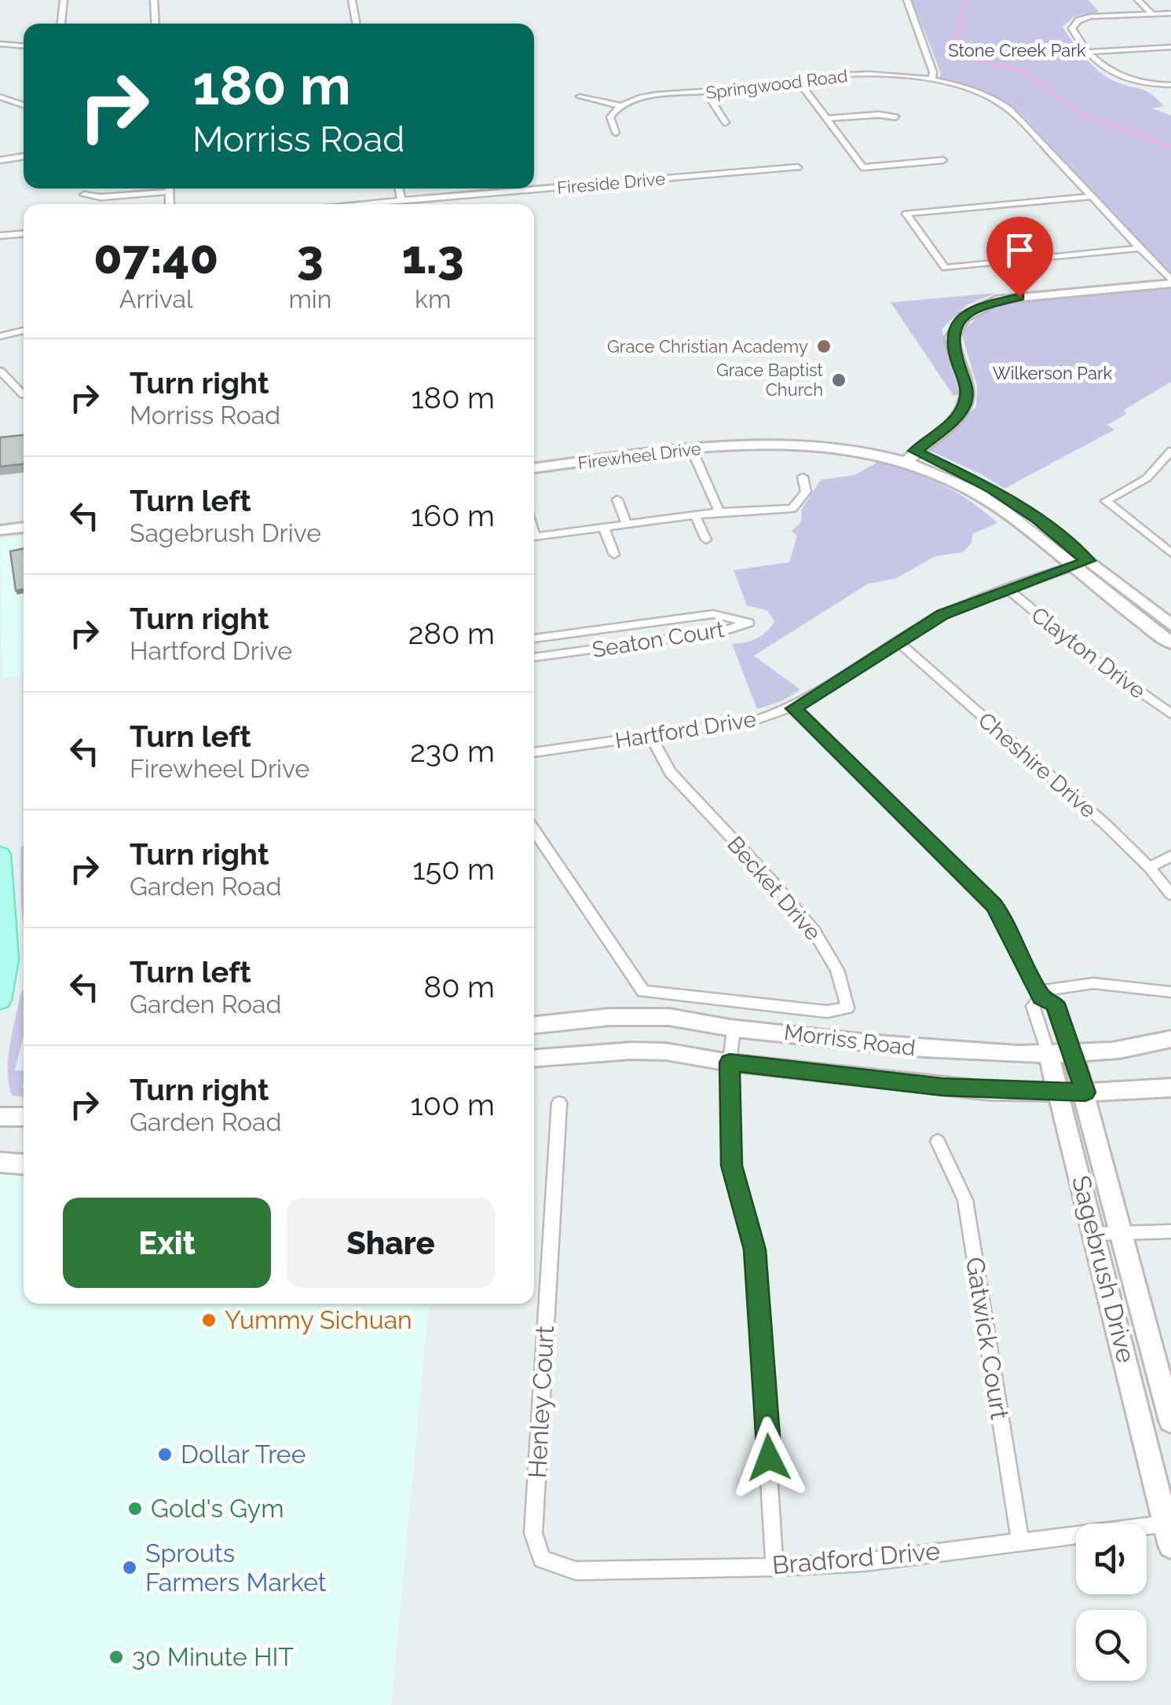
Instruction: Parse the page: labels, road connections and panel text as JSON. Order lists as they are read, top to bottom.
{
  "streets": {
    "street": [
      "Springwood Road",
      "Fireside Drive",
      "Firewheel Drive",
      "Seaton Court",
      "Clayton Drive",
      "Hartford Drive",
      "Cheshire Drive",
      "Becket Drive",
      "Morriss Road",
      "Sagebrush Drive",
      "Gatwick Court",
      "Henley Court",
      "Bradford Drive"
    ]
  },
  "crossings": [
    ["Firewheel Drive", "Hartford Drive"],
    ["Clayton Drive", "Hartford Drive"],
    ["Hartford Drive", "Cheshire Drive"],
    ["Hartford Drive", "Becket Drive"],
    ["Hartford Drive", "Sagebrush Drive"],
    ["Morriss Road", "Sagebrush Drive"],
    ["Sagebrush Drive", "Bradford Drive"],
    ["Gatwick Court", "Bradford Drive"],
    ["Henley Court", "Bradford Drive"]
  ],
  "parks": ["Stone Creek Park", "Wilkerson Park"],
  "places": [
    "Grace Christian Academy",
    "Grace Baptist Church",
    "Yummy Sichuan",
    "Dollar Tree",
    "Gold's Gym",
    "Sprouts Farmers Market",
    "30 Minute HIT"
  ],
  "page": {
    "turn": ["180 m", "Morriss Road"],
    "eta": [
      "07:40",
      "Arrival",
      "3",
      "min",
      "1.3",
      "km"
    ],
    "list": [
      {
        "name": "Turn right",
        "note": "Morriss Road",
        "value": "180 m"
      },
      {
        "name": "Turn left",
        "note": "Sagebrush Drive",
        "value": "160 m"
      },
      {
        "name": "Turn right",
        "note": "Hartford Drive",
        "value": "280 m"
      },
      {
        "name": "Turn left",
        "note": "Firewheel Drive",
        "value": "230 m"
      },
      {
        "name": "Turn right",
        "note": "Garden Road",
        "value": "150 m"
      },
      {
        "name": "Turn left",
        "note": "Garden Road",
        "value": "80 m"
      },
      {
        "name": "Turn right",
        "note": "Garden Road",
        "value": "100 m"
      }
    ],
    "buttons": ["Exit", "Share"]
  }
}
